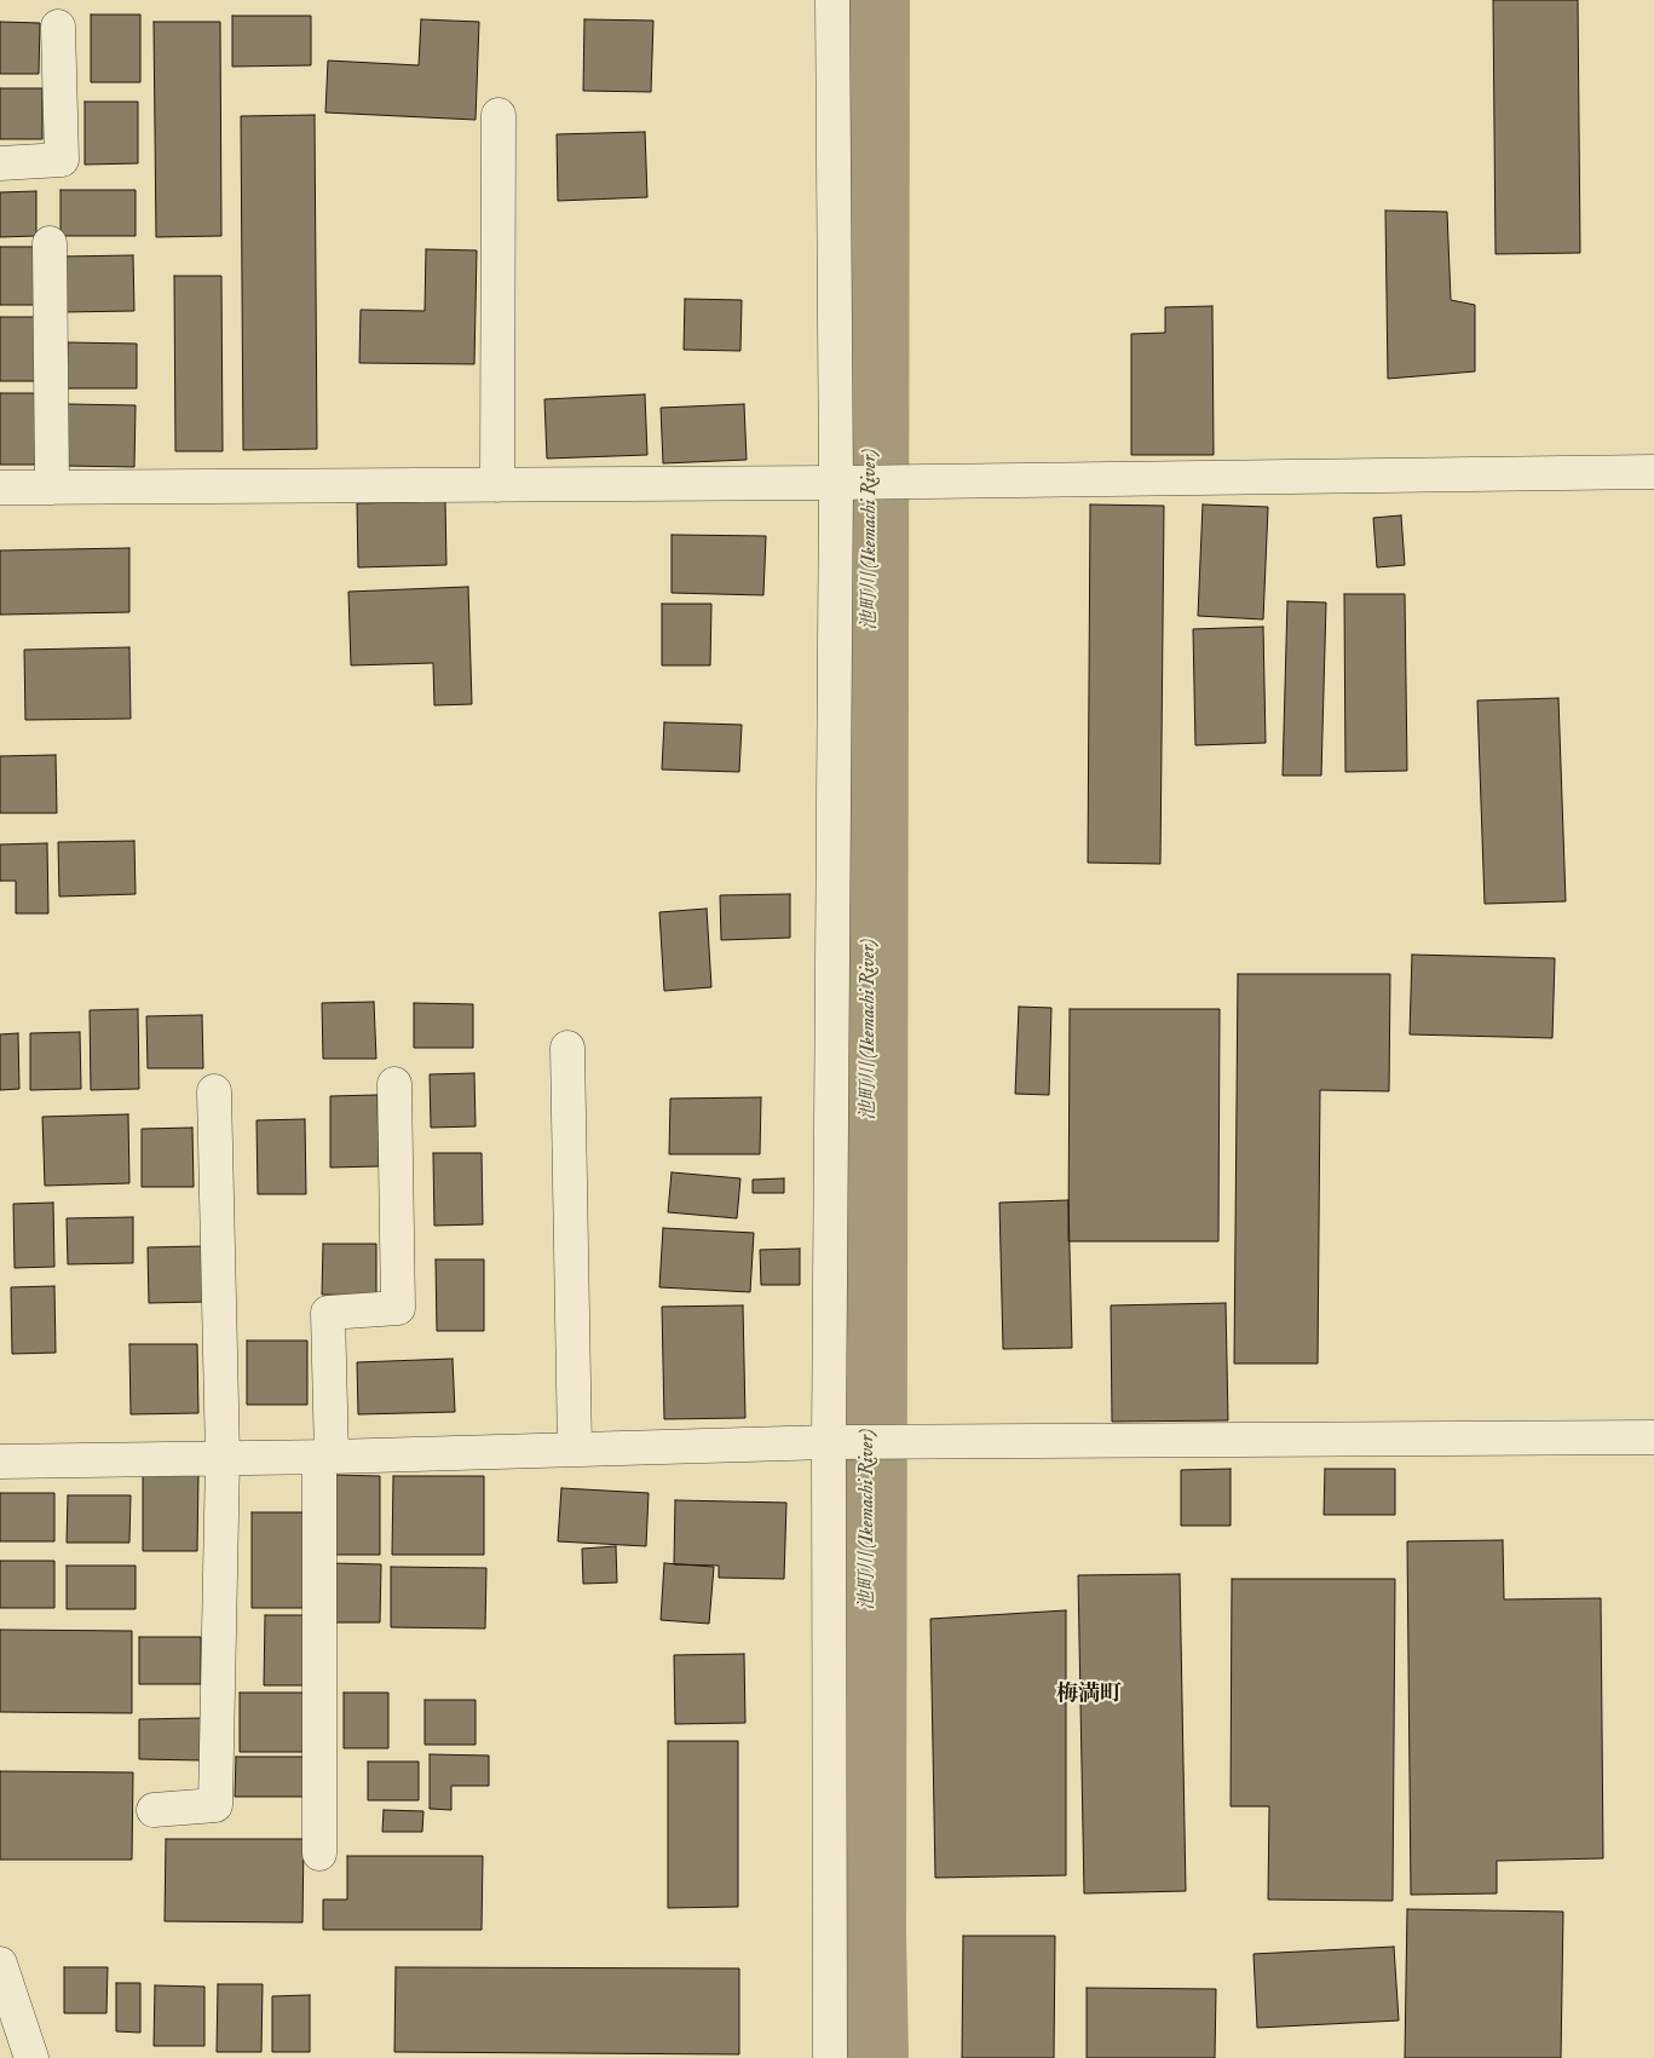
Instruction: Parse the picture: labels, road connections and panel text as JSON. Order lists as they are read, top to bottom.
{
  "districts": ["梅満町"],
  "water": ["池町川 (Ikemachi River)"]
}
